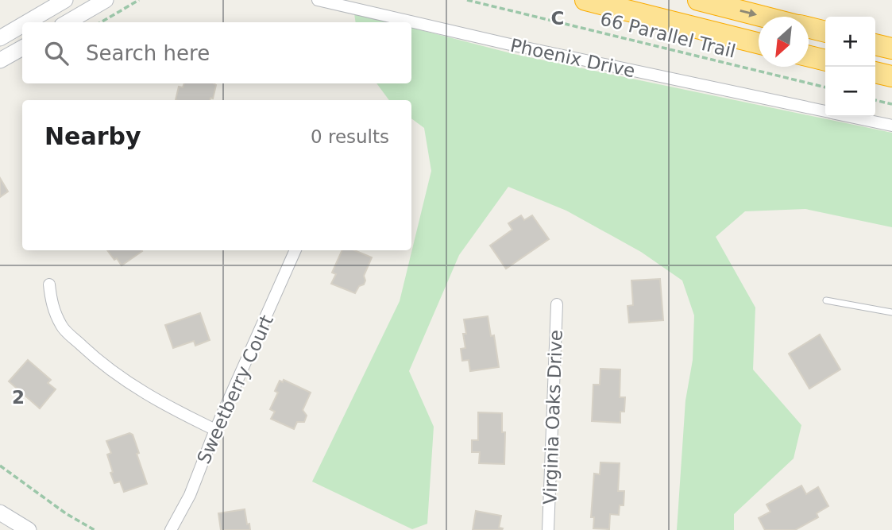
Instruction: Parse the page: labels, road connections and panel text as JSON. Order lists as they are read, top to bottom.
{
  "streets": {
    "street": ["Phoenix Drive", "Sweetberry Court", "Virginia Oaks Drive"],
    "path": ["66 Parallel Trail"]
  },
  "north": "bottom left",
  "page": {
    "map_buttons": ["+", "−"],
    "search": "Search here",
    "heading": ["Nearby", "0 results"]
  },
  "grid": {
    "columns": ["C"],
    "rows": ["2"]
  }
}
